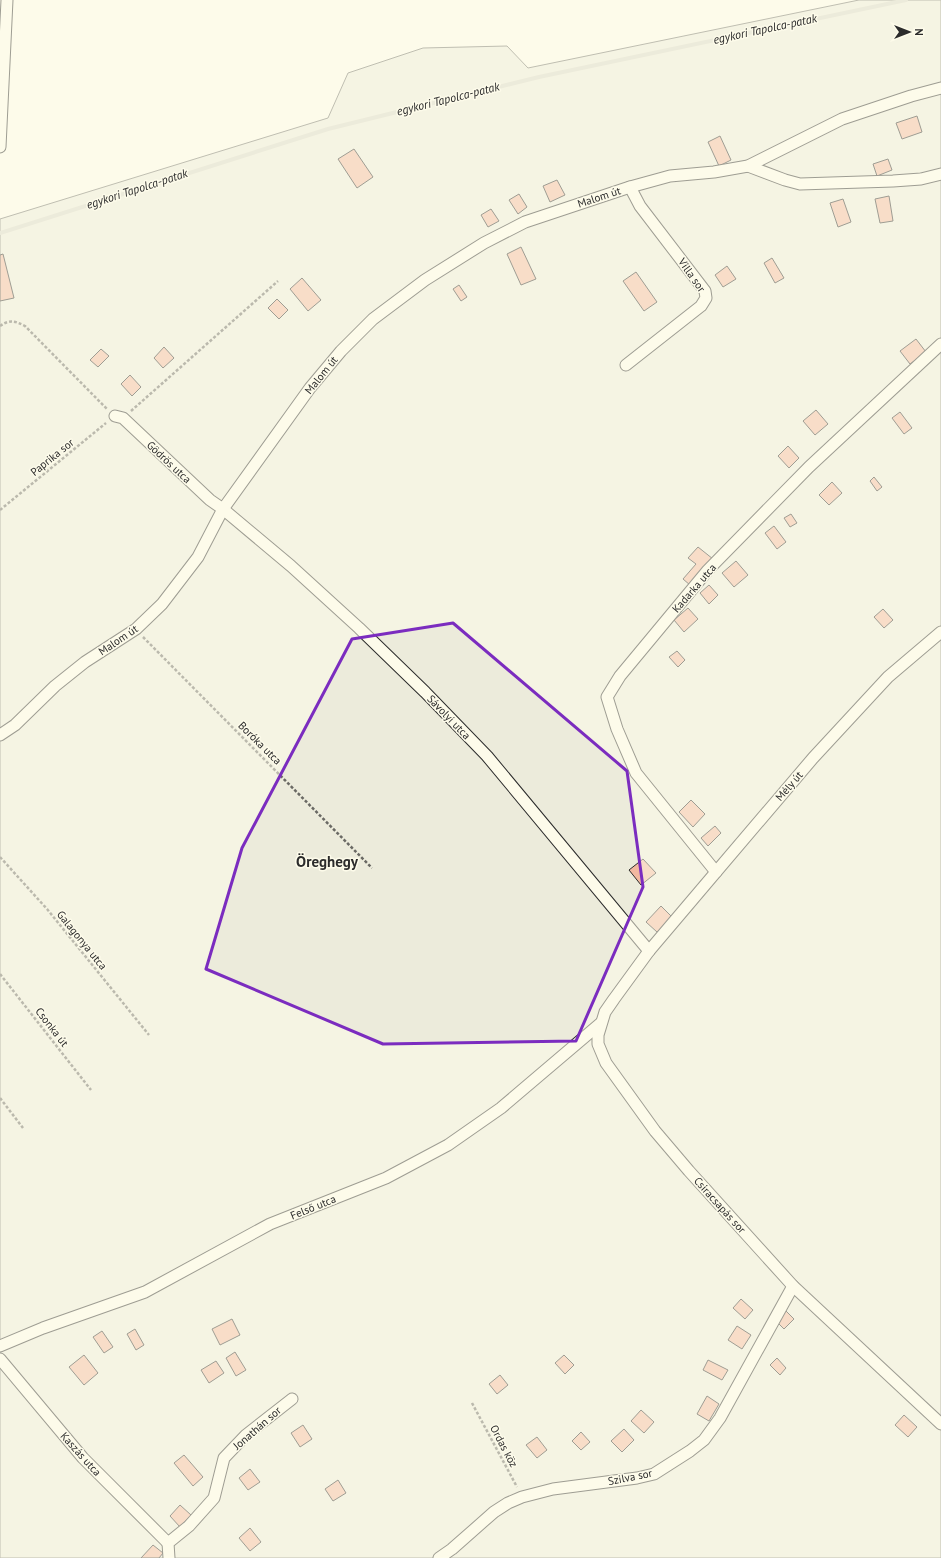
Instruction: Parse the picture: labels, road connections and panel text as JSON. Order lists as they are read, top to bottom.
{
  "streets": {
    "street": [
      "Malom út",
      "Villa sor",
      "Gödrös utca",
      "Kadarka utca",
      "Sávolyi utca",
      "Mély út",
      "Csiracsapás sor",
      "Felső utca",
      "Jonathán sor",
      "Kaszás utca",
      "Szilva sor"
    ],
    "path": [
      "Paprika sor",
      "Boróka utca",
      "Galagonya utca",
      "Csonka út",
      "Ordas köz"
    ]
  },
  "crossings": [
    ["Malom út", "Villa sor"],
    ["Malom út", "Gödrös utca"],
    ["Malom út", "Sávolyi utca"],
    ["Malom út", "Boróka utca"],
    ["Paprika sor", "Gödrös utca"],
    ["Gödrös utca", "Sávolyi utca"],
    ["Kadarka utca", "Mély út"],
    ["Sávolyi utca", "Mély út"],
    ["Sávolyi utca", "Csiracsapás sor"],
    ["Mély út", "Csiracsapás sor"],
    ["Csiracsapás sor", "Felső utca"],
    ["Csiracsapás sor", "Szilva sor"],
    ["Jonathán sor", "Kaszás utca"],
    ["Ordas köz", "Szilva sor"]
  ],
  "districts": ["Öreghegy"],
  "water": ["egykori Tapolca-patak"],
  "north": "right"
}
